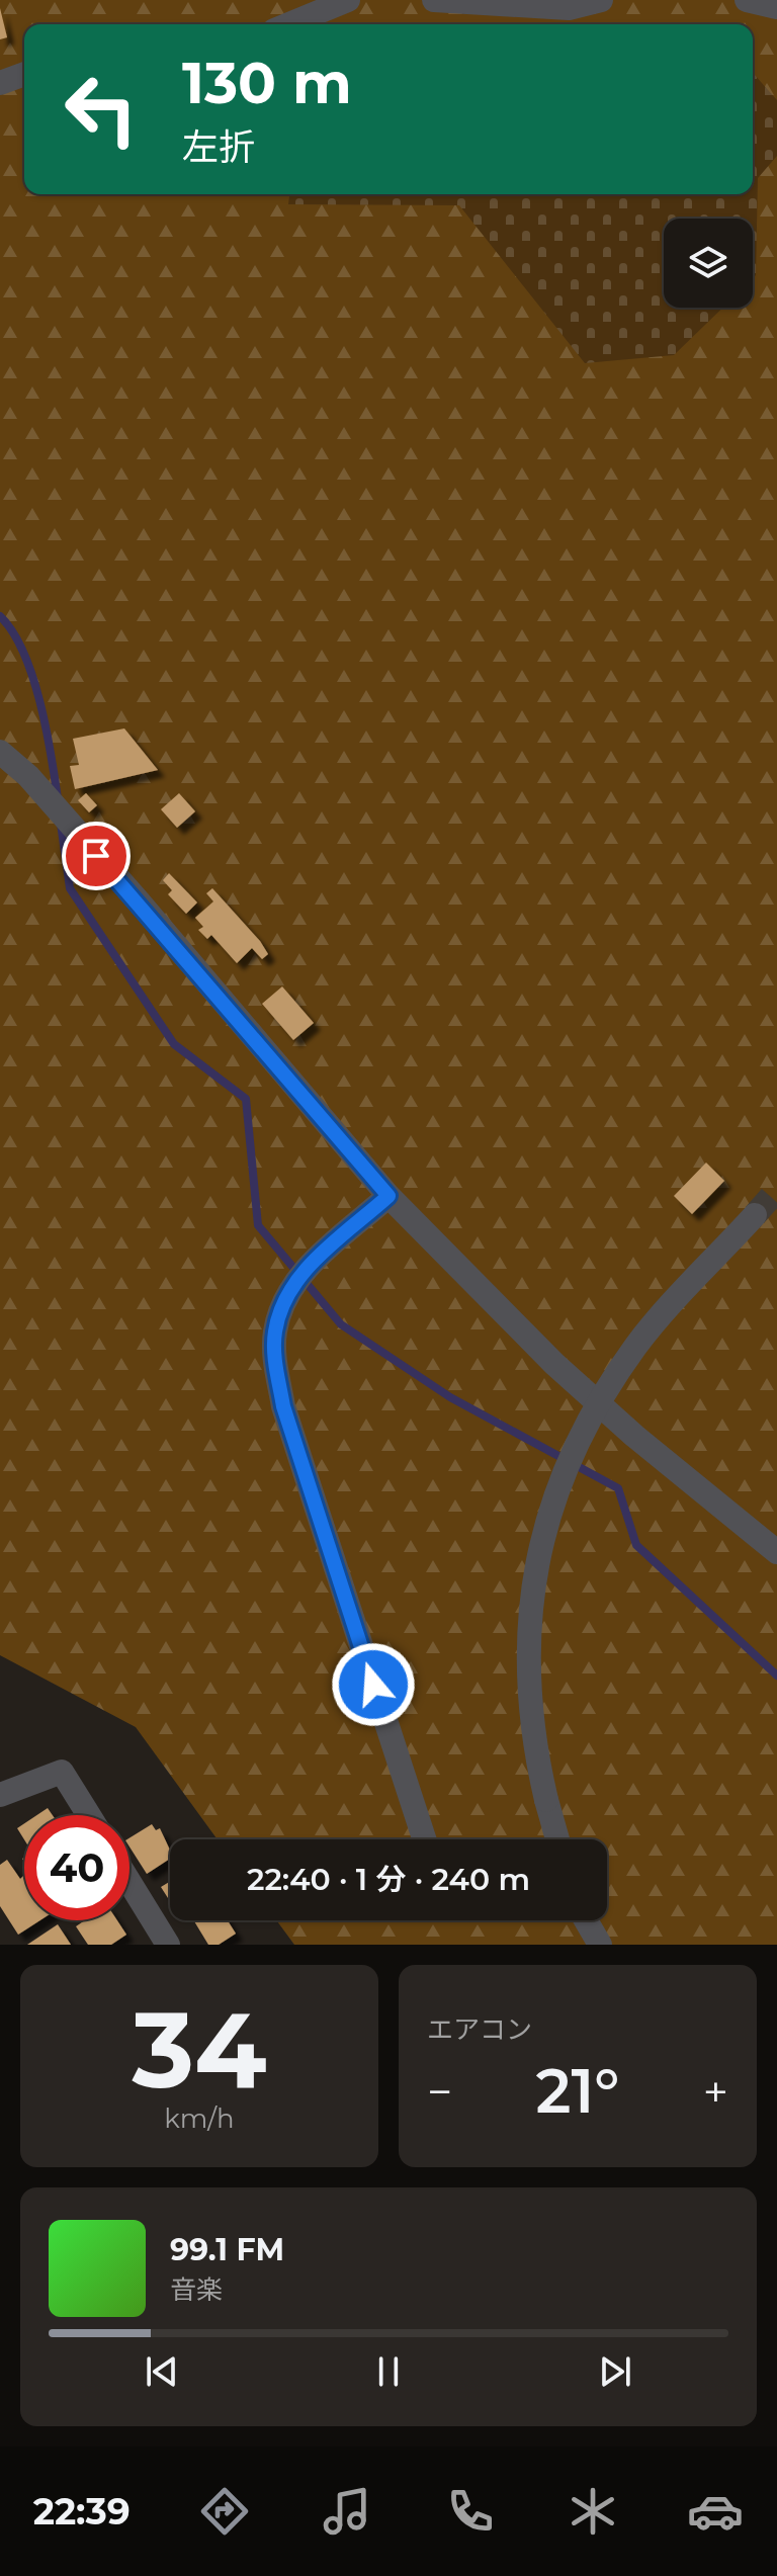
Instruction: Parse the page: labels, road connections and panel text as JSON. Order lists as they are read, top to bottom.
{
  "page": {
    "turn": ["130 m", "左折"],
    "limit": "40",
    "trip": "22:40 · 1 分 · 240 m",
    "tile": [
      ["34", "km/h"],
      "エアコン"
    ],
    "heat": ["−", "21°", "+"],
    "song": ["99.1 FM", "音楽"],
    "tabs": "22:39"
  }
}
